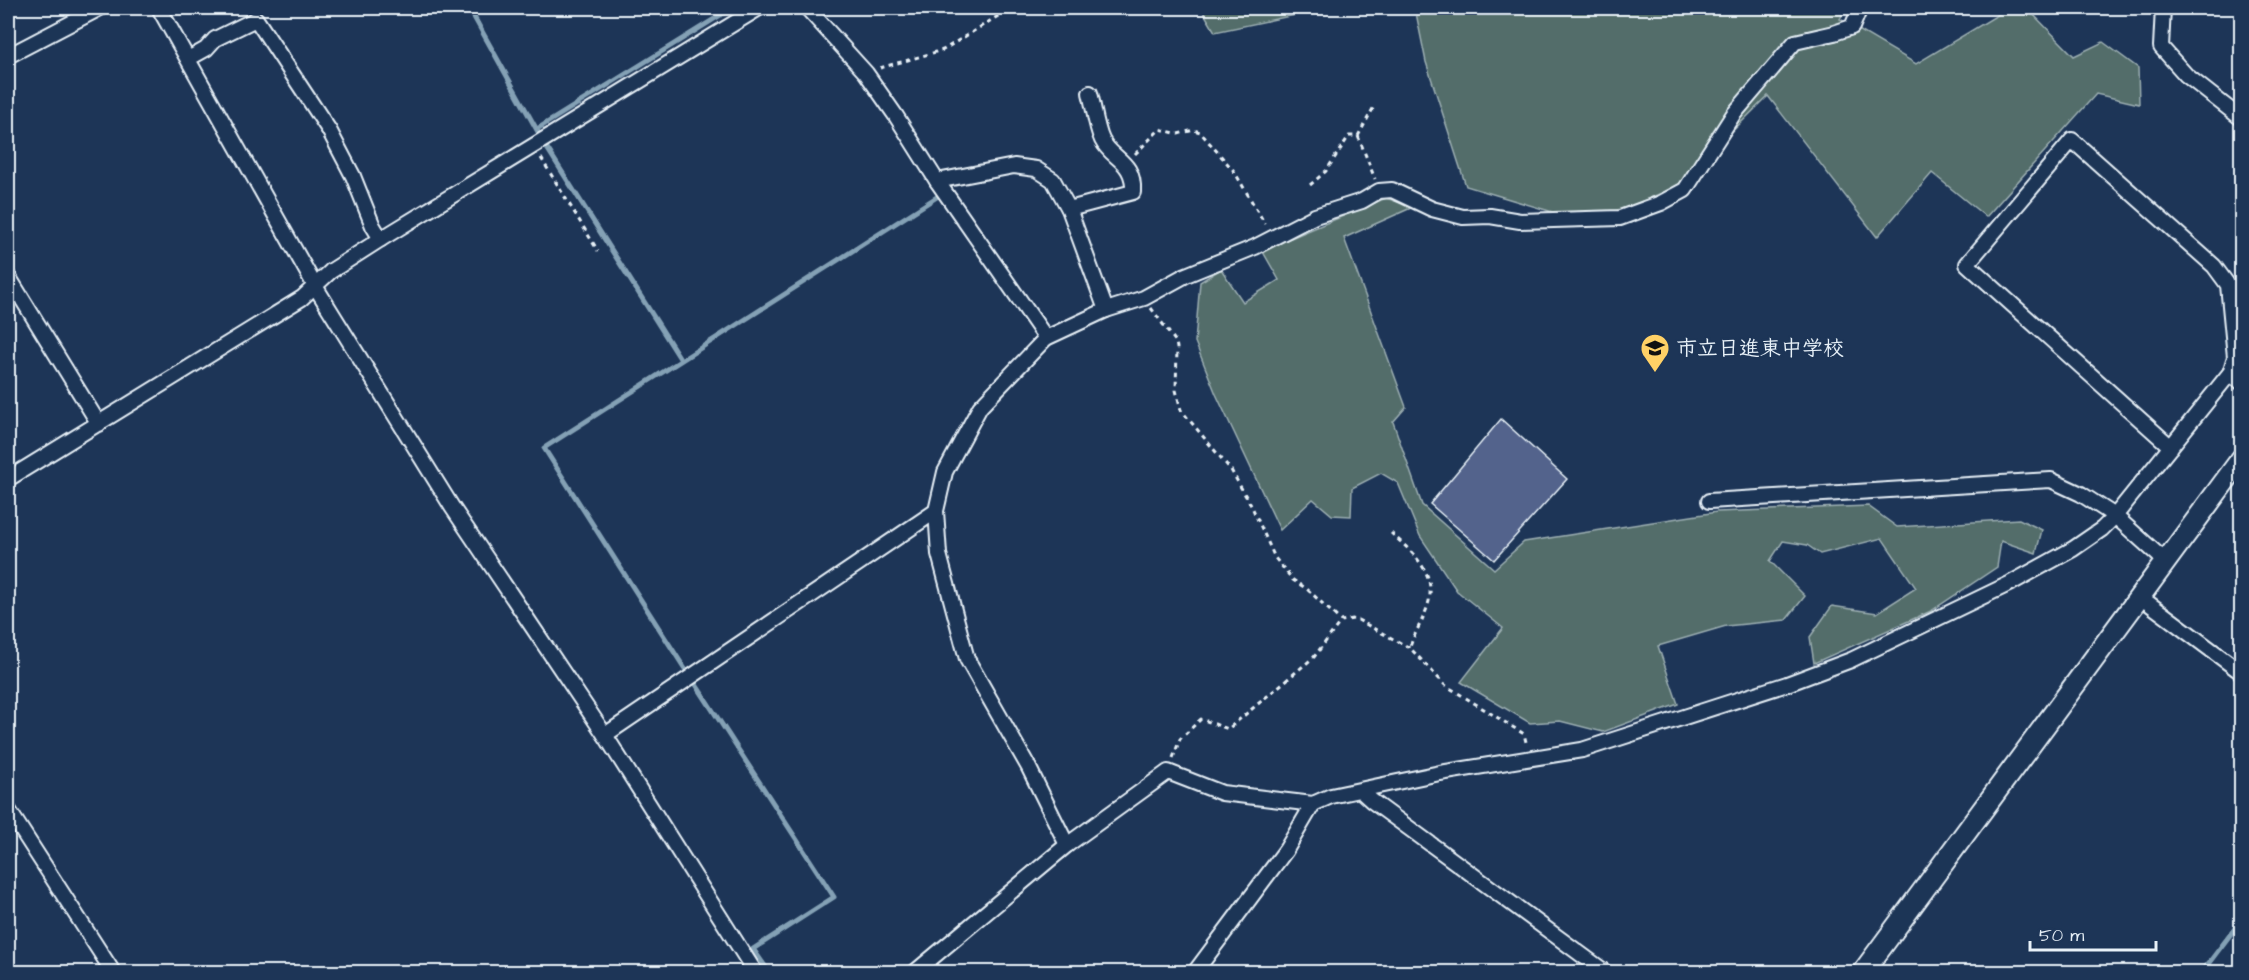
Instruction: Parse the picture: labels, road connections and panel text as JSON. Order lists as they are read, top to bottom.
{
  "places": {
    "school or university": ["市立日進東中学校"]
  },
  "scale_bar": "50 m"
}
